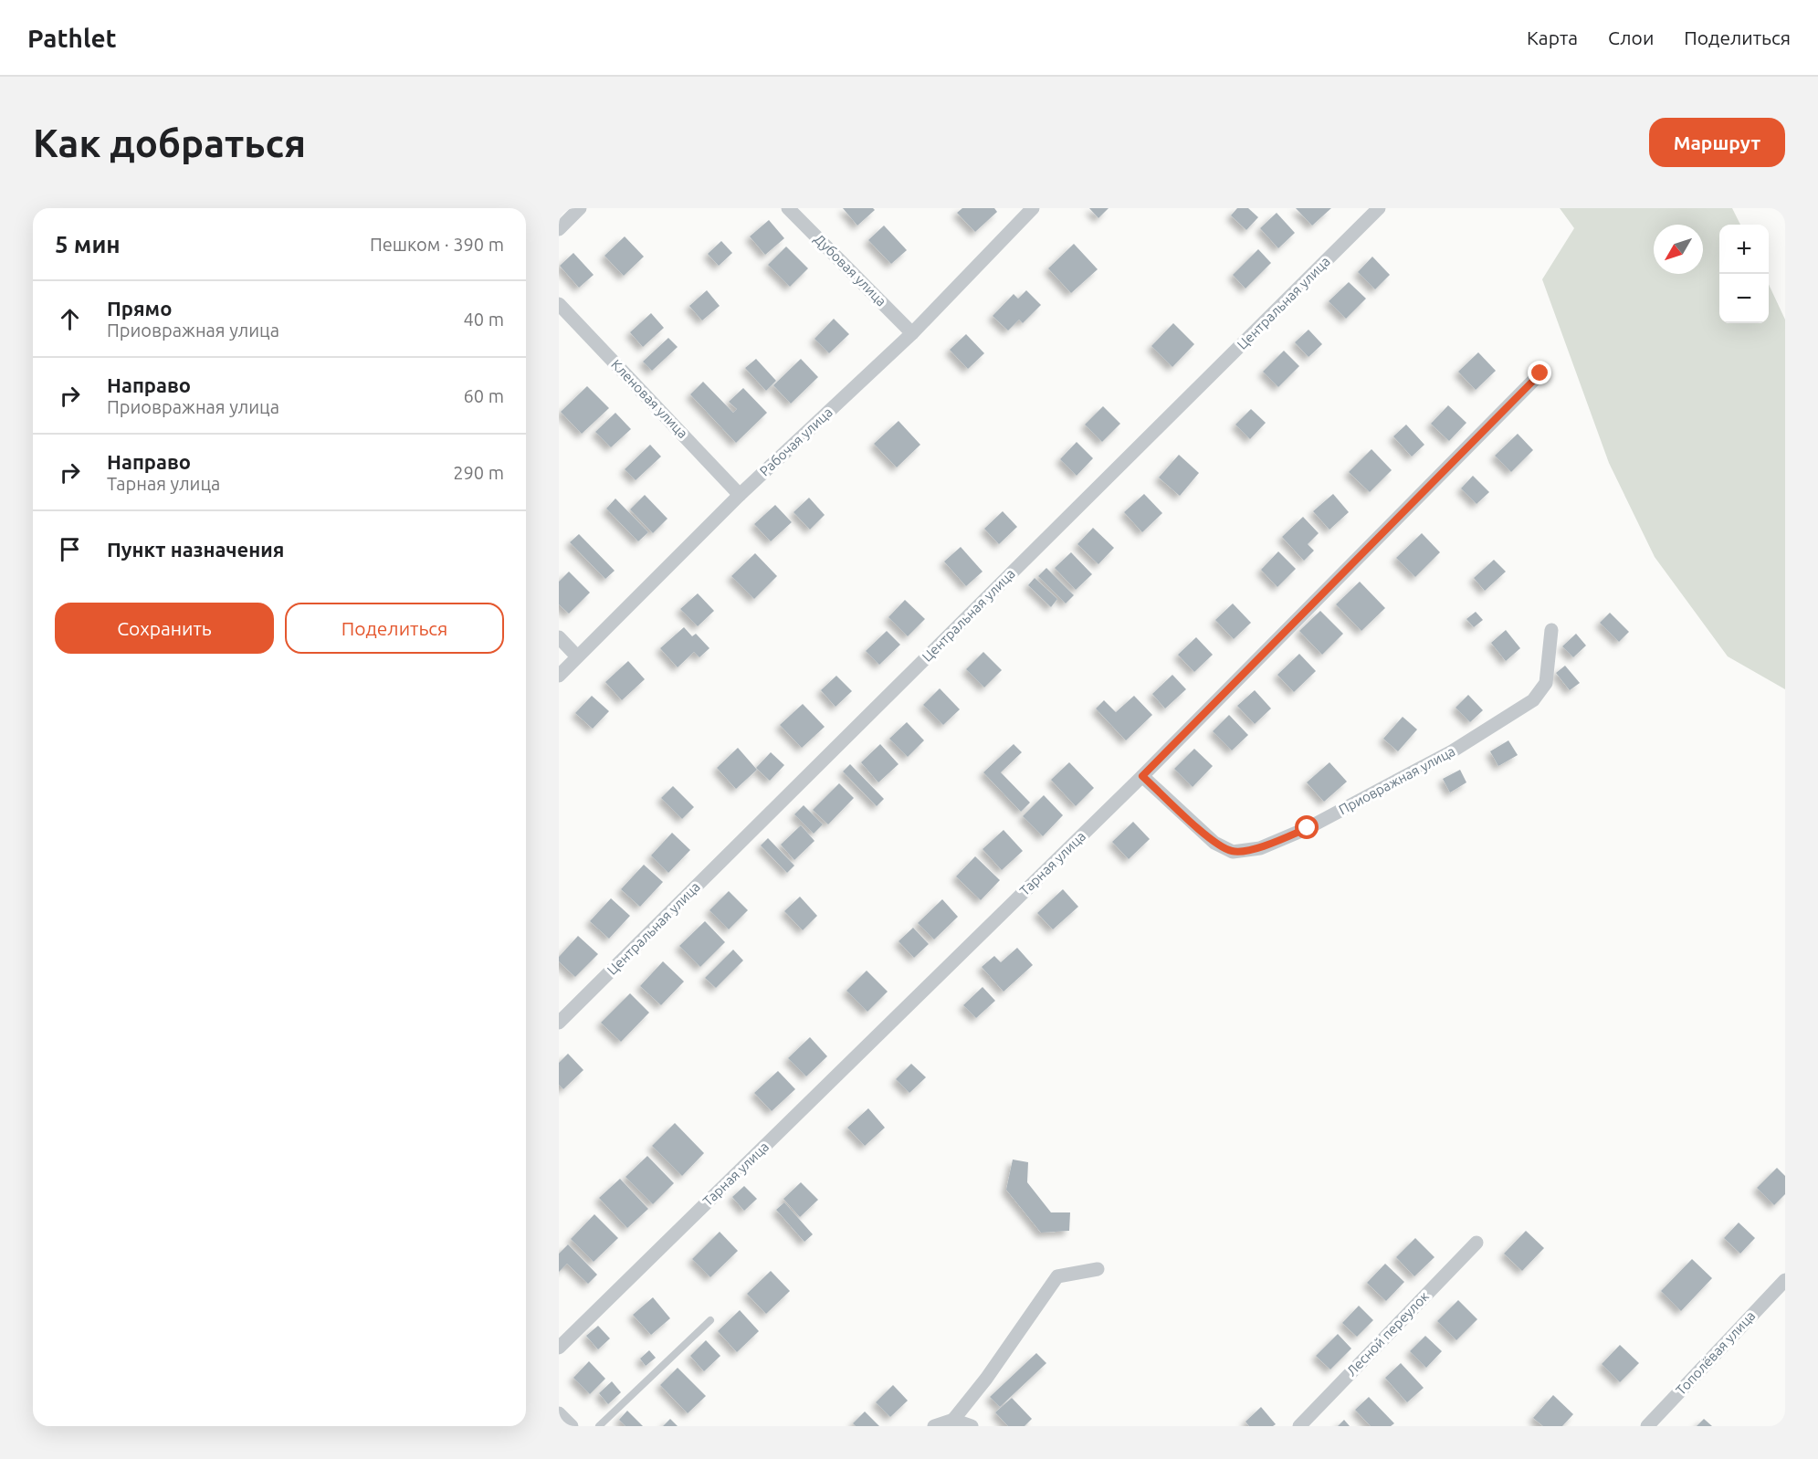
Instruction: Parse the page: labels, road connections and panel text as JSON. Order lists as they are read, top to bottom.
{
  "streets": {
    "street": [
      "Дубовая улица",
      "Центральная улица",
      "Кленовая улица",
      "Рабочая улица",
      "Приовражная улица",
      "Тарная улица",
      "Лесной переулок",
      "Тополёвая улица"
    ]
  },
  "crossings": [
    ["Дубовая улица", "Рабочая улица"],
    ["Кленовая улица", "Рабочая улица"],
    ["Приовражная улица", "Тарная улица"]
  ],
  "north": "bottom left",
  "page": {
    "header": "Pathlet",
    "nav": ["Карта", "Слои", "Поделиться"],
    "buttons": [
      "Маршрут",
      ["Сохранить", "Поделиться"]
    ],
    "title": "Как добраться",
    "heading": ["5 мин", "Пешком · 390 m"],
    "map_buttons": ["+", "−"],
    "list": [
      ["Прямо", "Приовражная улица", "40 m"],
      ["Направо", "Приовражная улица", "60 m"],
      ["Направо", "Тарная улица", "290 m"],
      "Пункт назначения"
    ]
  }
}
